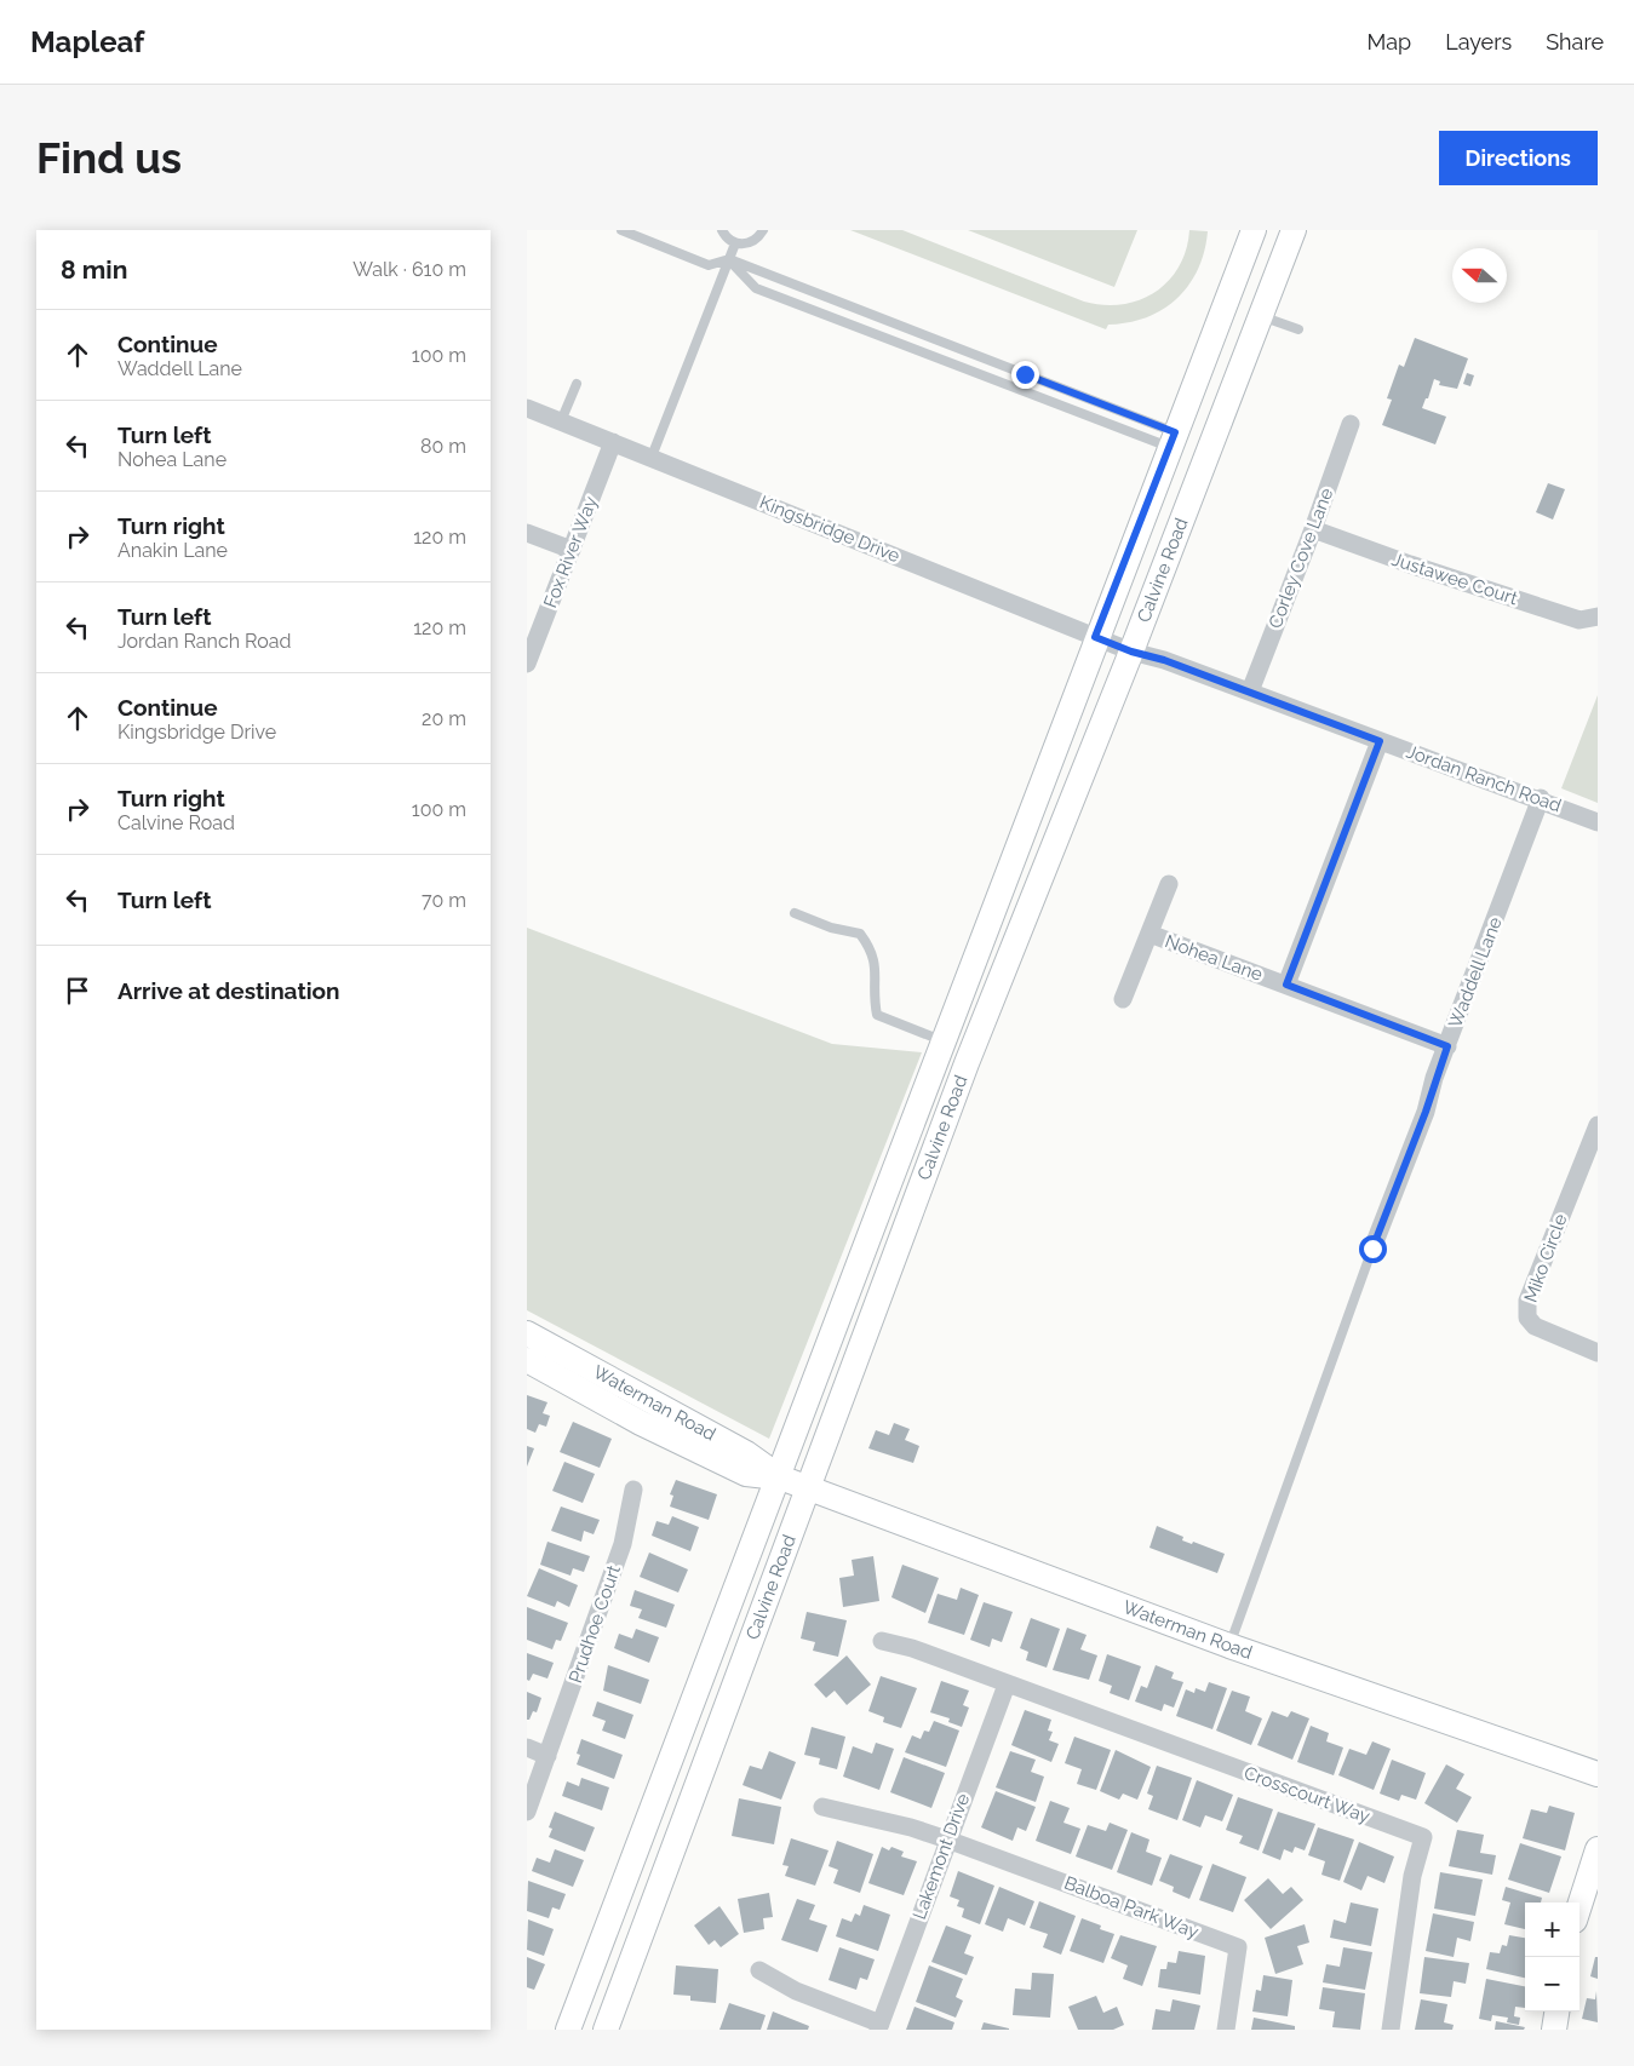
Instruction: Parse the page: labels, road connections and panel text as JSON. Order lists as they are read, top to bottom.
{
  "streets": {
    "main road": ["Calvine Road", "Waterman Road"],
    "street": [
      "Kingsbridge Drive",
      "Fox River Way",
      "Corley Cove Lane",
      "Justawee Court",
      "Jordan Ranch Road",
      "Nohea Lane",
      "Waddell Lane",
      "Miko Circle",
      "Prudhoe Court",
      "Crosscourt Way",
      "Lakemont Drive",
      "Balboa Park Way"
    ]
  },
  "crossings": [
    ["Kingsbridge Drive", "Fox River Way"],
    ["Kingsbridge Drive", "Calvine Road"],
    ["Kingsbridge Drive", "Jordan Ranch Road"],
    ["Corley Cove Lane", "Justawee Court"],
    ["Corley Cove Lane", "Jordan Ranch Road"],
    ["Calvine Road", "Jordan Ranch Road"],
    ["Calvine Road", "Waterman Road"],
    ["Jordan Ranch Road", "Waddell Lane"],
    ["Nohea Lane", "Waddell Lane"],
    ["Crosscourt Way", "Lakemont Drive"],
    ["Lakemont Drive", "Balboa Park Way"]
  ],
  "north": "left",
  "page": {
    "header": "Mapleaf",
    "nav": ["Map", "Layers", "Share"],
    "buttons": "Directions",
    "title": "Find us",
    "heading": ["8 min", "Walk · 610 m"],
    "list": [
      ["Continue", "Waddell Lane", "100 m"],
      ["Turn left", "Nohea Lane", "80 m"],
      ["Turn right", "Anakin Lane", "120 m"],
      ["Turn left", "Jordan Ranch Road", "120 m"],
      ["Continue", "Kingsbridge Drive", "20 m"],
      ["Turn right", "Calvine Road", "100 m"],
      ["Turn left", "70 m"],
      "Arrive at destination"
    ],
    "map_buttons": ["+", "−"]
  }
}
